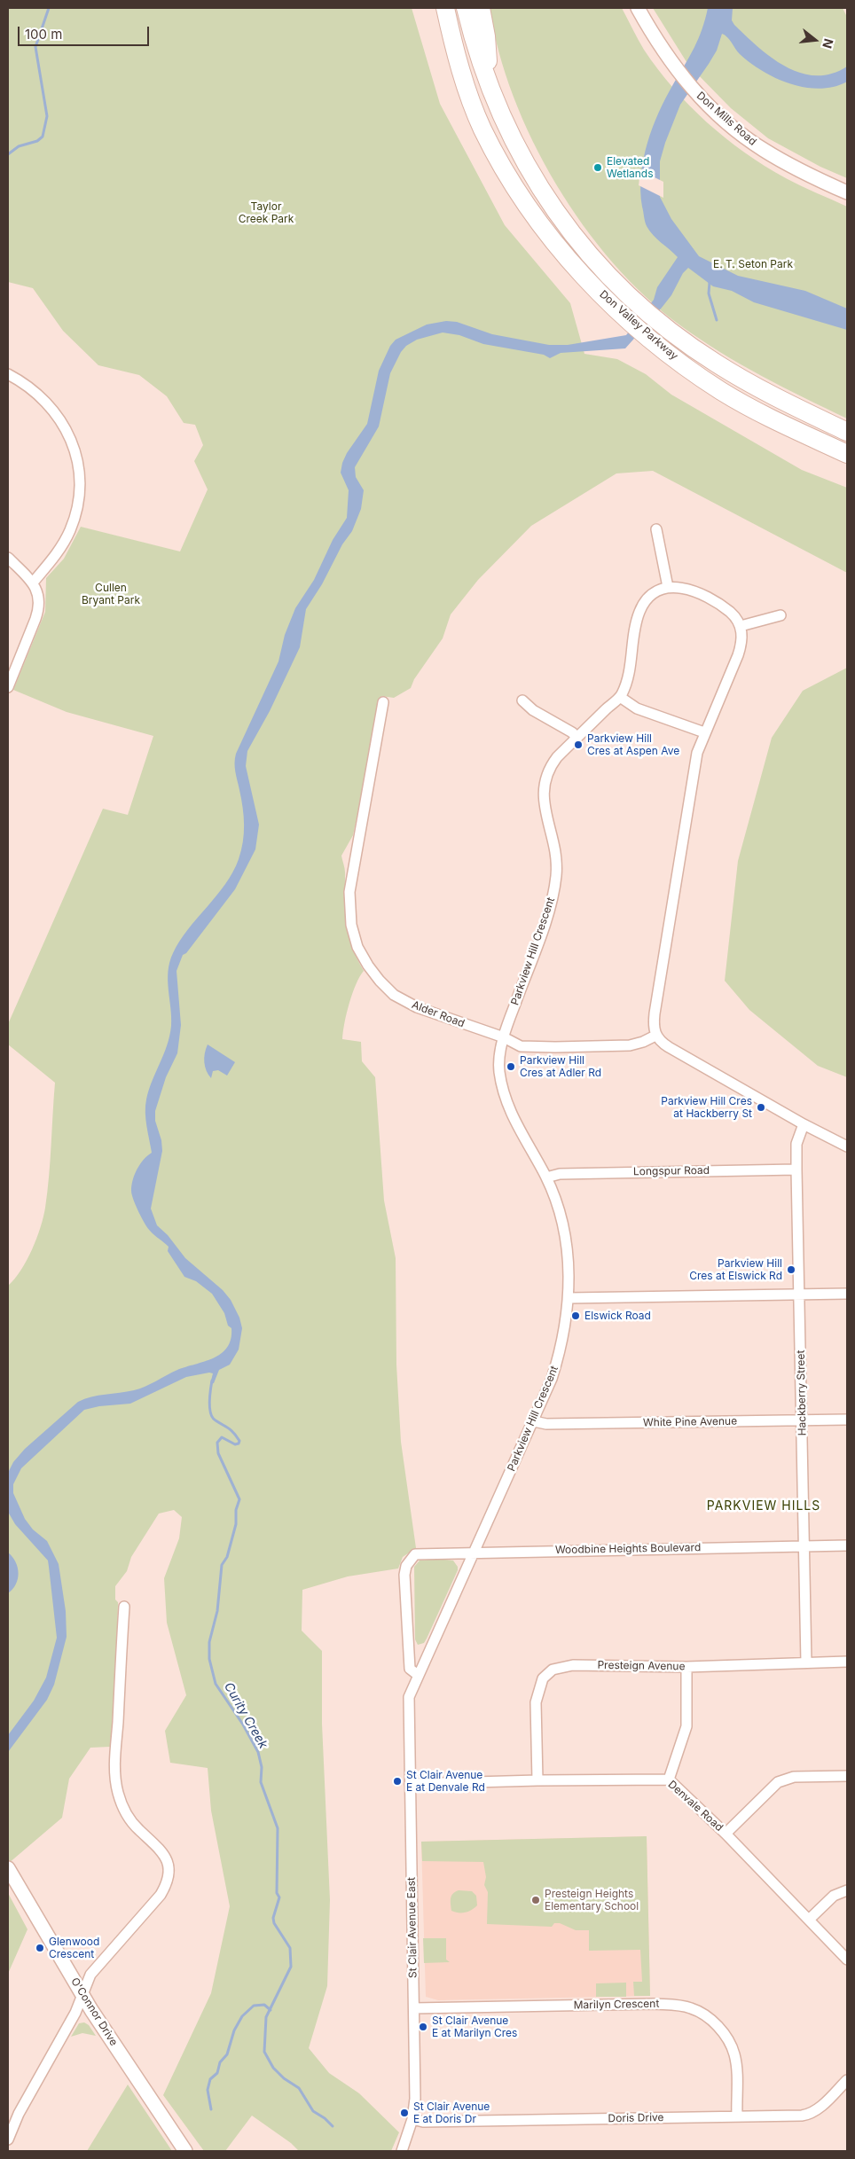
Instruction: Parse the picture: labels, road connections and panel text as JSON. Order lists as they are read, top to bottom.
{
  "streets": {
    "highway": ["Don Valley Parkway"],
    "main road": ["Don Mills Road", "O'Connor Drive"],
    "street": [
      "Parkview Hill Crescent",
      "Alder Road",
      "Longspur Road",
      "Hackberry Street",
      "White Pine Avenue",
      "Woodbine Heights Boulevard",
      "Presteign Avenue",
      "Denvale Road",
      "St Clair Avenue East",
      "Marilyn Crescent",
      "Doris Drive"
    ]
  },
  "crossings": [
    ["Parkview Hill Crescent", "Alder Road"],
    ["Parkview Hill Crescent", "Longspur Road"],
    ["Parkview Hill Crescent", "White Pine Avenue"],
    ["Parkview Hill Crescent", "Woodbine Heights Boulevard"],
    ["Parkview Hill Crescent", "St Clair Avenue East"],
    ["Longspur Road", "Hackberry Street"],
    ["Hackberry Street", "White Pine Avenue"],
    ["Hackberry Street", "Woodbine Heights Boulevard"],
    ["Hackberry Street", "Presteign Avenue"],
    ["Presteign Avenue", "Denvale Road"],
    ["Denvale Road", "St Clair Avenue East"],
    ["St Clair Avenue East", "Marilyn Crescent"],
    ["St Clair Avenue East", "Doris Drive"],
    ["Marilyn Crescent", "Doris Drive"]
  ],
  "districts": ["PARKVIEW HILLS"],
  "water": ["Curity Creek"],
  "parks": ["Taylor Creek Park", "E. T. Seton Park", "Cullen Bryant Park"],
  "places": [
    "Elevated Wetlands",
    "Parkview Hill Cres at Aspen Ave",
    "Parkview Hill Cres at Adler Rd",
    "Parkview Hill Cres at Hackberry St",
    "Parkview Hill Cres at Elswick Rd",
    "Elswick Road",
    "St Clair Avenue E at Denvale Rd",
    "Presteign Heights Elementary School",
    "Glenwood Crescent",
    "St Clair Avenue E at Marilyn Cres",
    "St Clair Avenue E at Doris Dr"
  ],
  "scale_bar": "100 m",
  "north": "right"
}
